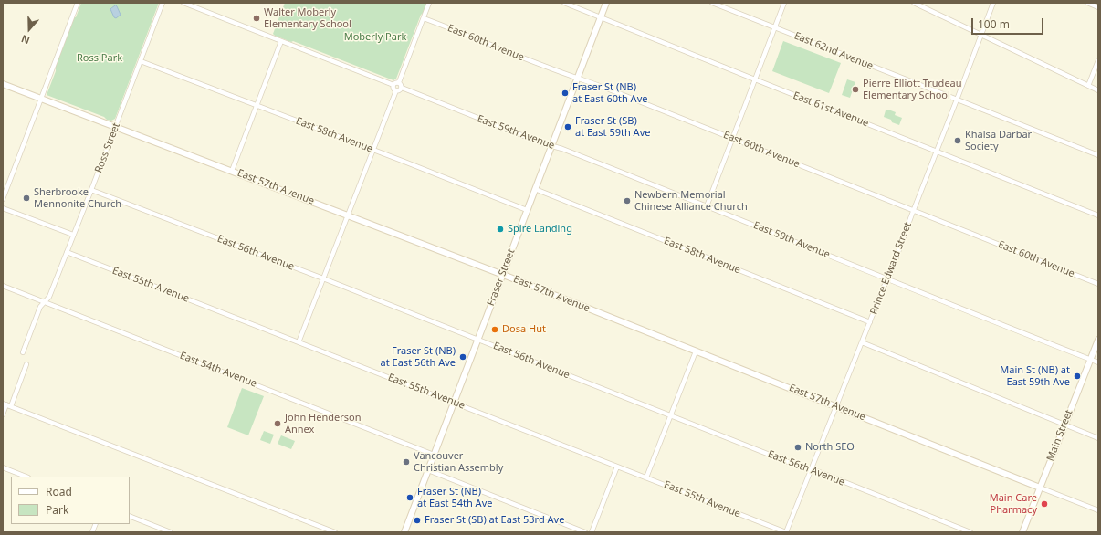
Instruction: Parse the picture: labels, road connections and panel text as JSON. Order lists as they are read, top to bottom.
{
  "streets": {
    "street": [
      "East 60th Avenue",
      "East 62nd Avenue",
      "East 61st Avenue",
      "East 59th Avenue",
      "East 58th Avenue",
      "Ross Street",
      "East 57th Avenue",
      "East 56th Avenue",
      "Prince Edward Street",
      "Fraser Street",
      "East 55th Avenue",
      "East 54th Avenue",
      "Main Street"
    ]
  },
  "crossings": [
    ["East 60th Avenue", "Prince Edward Street"],
    ["East 60th Avenue", "Fraser Street"],
    ["East 62nd Avenue", "Prince Edward Street"],
    ["East 61st Avenue", "Prince Edward Street"],
    ["East 61st Avenue", "Fraser Street"],
    ["East 59th Avenue", "Prince Edward Street"],
    ["East 59th Avenue", "Fraser Street"],
    ["East 59th Avenue", "Main Street"],
    ["East 58th Avenue", "Ross Street"],
    ["East 58th Avenue", "Prince Edward Street"],
    ["East 58th Avenue", "Fraser Street"],
    ["Ross Street", "East 57th Avenue"],
    ["Ross Street", "East 56th Avenue"],
    ["Ross Street", "East 55th Avenue"],
    ["Ross Street", "East 54th Avenue"],
    ["East 57th Avenue", "Prince Edward Street"],
    ["East 57th Avenue", "Fraser Street"],
    ["East 57th Avenue", "Main Street"],
    ["East 56th Avenue", "Prince Edward Street"],
    ["East 56th Avenue", "Fraser Street"],
    ["Prince Edward Street", "East 55th Avenue"],
    ["Fraser Street", "East 55th Avenue"],
    ["Fraser Street", "East 54th Avenue"]
  ],
  "parks": ["Moberly Park", "Ross Park"],
  "places": [
    "Walter Moberly Elementary School",
    "Pierre Elliott Trudeau Elementary School",
    "Fraser St (NB) at East 60th Ave",
    "Fraser St (SB) at East 59th Ave",
    "Khalsa Darbar Society",
    "Sherbrooke Mennonite Church",
    "Newbern Memorial Chinese Alliance Church",
    "Spire Landing",
    "Dosa Hut",
    "Fraser St (NB) at East 56th Ave",
    "Main St (NB) at East 59th Ave",
    "John Henderson Annex",
    "North SEO",
    "Vancouver Christian Assembly",
    "Fraser St (NB) at East 54th Ave",
    "Main Care Pharmacy",
    "Fraser St (SB) at East 53rd Ave"
  ],
  "legend": ["Road", "Park"],
  "scale_bar": "100 m",
  "north": "bottom"
}
